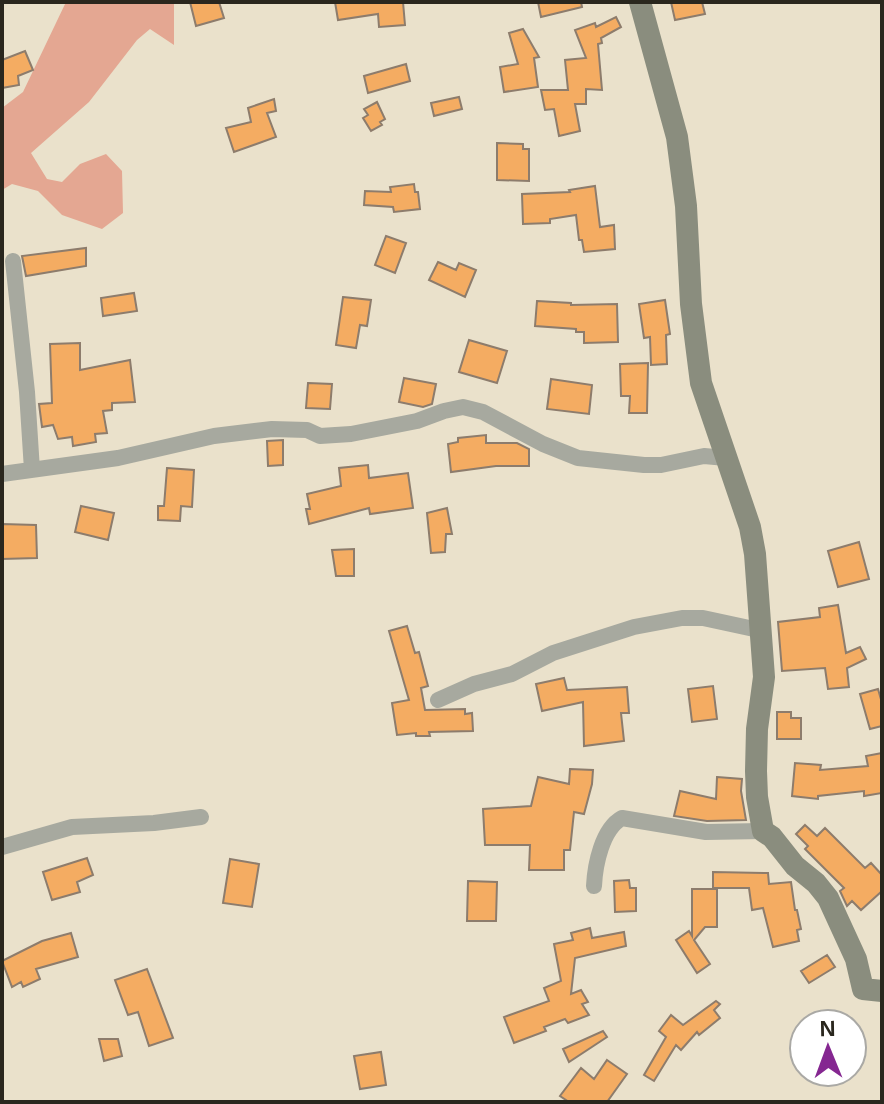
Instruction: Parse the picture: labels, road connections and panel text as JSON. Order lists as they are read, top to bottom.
{
  "north": "top"
}
